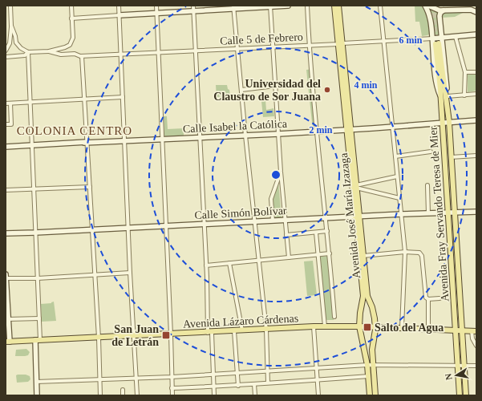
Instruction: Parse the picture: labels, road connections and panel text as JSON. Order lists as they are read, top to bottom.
{
  "streets": {
    "main road": ["Avenida Fray Servando Teresa de Mier", "Avenida José María Izazaga", "Avenida Lázaro Cárdenas"],
    "street": ["Calle 5 de Febrero", "Calle Isabel la Católica", "Calle Simón Bolívar"]
  },
  "crossings": [
    ["Calle 5 de Febrero", "Avenida Fray Servando Teresa de Mier"],
    ["Calle 5 de Febrero", "Avenida José María Izazaga"],
    ["Calle Isabel la Católica", "Avenida Fray Servando Teresa de Mier"],
    ["Calle Isabel la Católica", "Avenida José María Izazaga"],
    ["Calle Simón Bolívar", "Avenida Fray Servando Teresa de Mier"],
    ["Calle Simón Bolívar", "Avenida José María Izazaga"],
    ["Avenida Fray Servando Teresa de Mier", "Avenida Lázaro Cárdenas"],
    ["Avenida José María Izazaga", "Avenida Lázaro Cárdenas"]
  ],
  "districts": ["COLONIA CENTRO"],
  "places": {
    "other": ["Universidad del Claustro de Sor Juana"],
    "transit": ["Salto del Agua", "San Juan de Letrán"]
  },
  "north": "left",
  "rings": ["6 min", "4 min", "2 min"]
}
